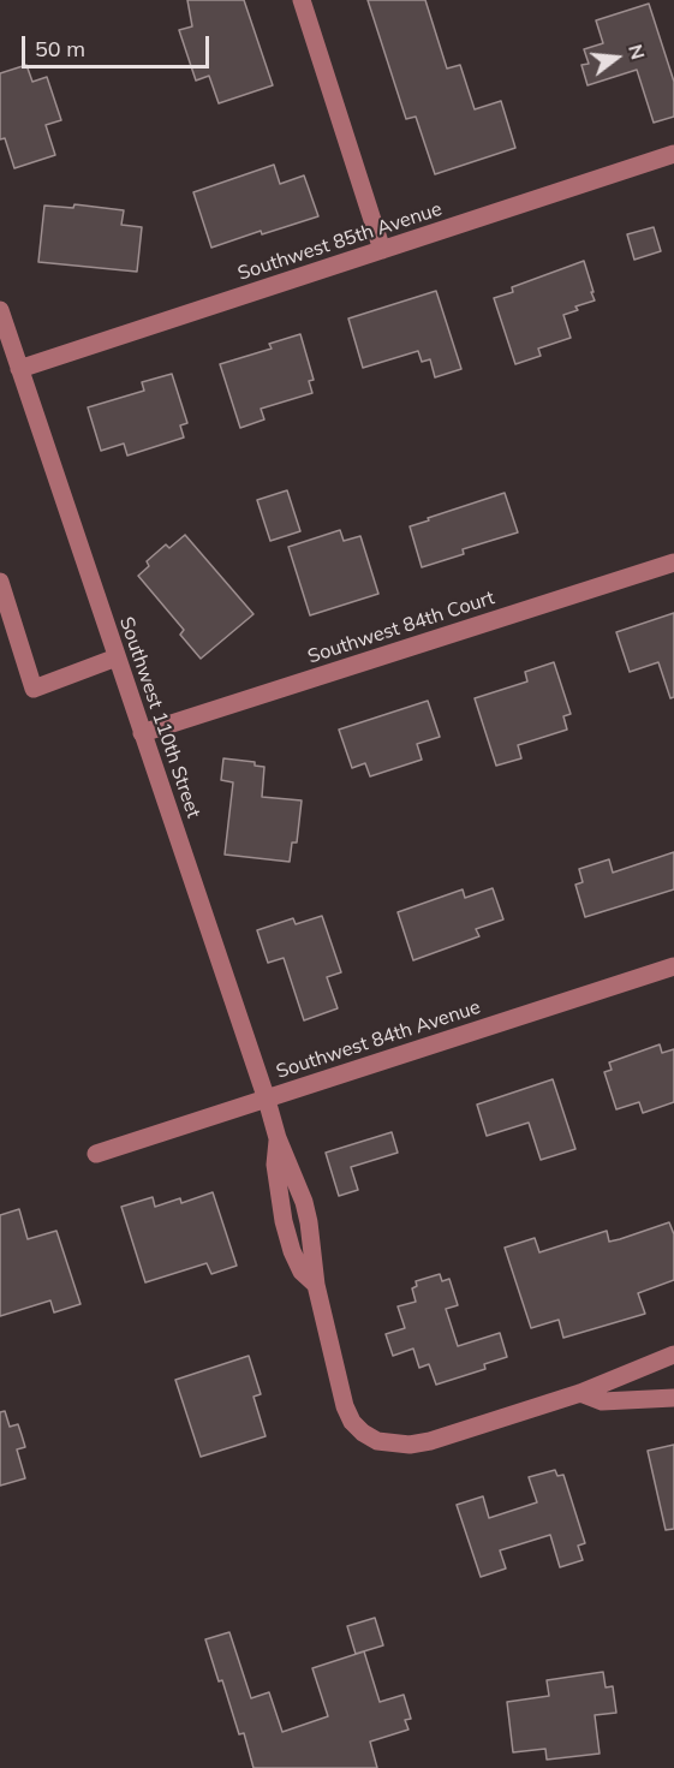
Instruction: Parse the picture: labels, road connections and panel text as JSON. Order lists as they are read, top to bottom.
{
  "streets": {
    "street": [
      "Southwest 85th Avenue",
      "Southwest 84th Court",
      "Southwest 110th Street",
      "Southwest 84th Avenue"
    ]
  },
  "crossings": [
    ["Southwest 85th Avenue", "Southwest 110th Street"],
    ["Southwest 84th Court", "Southwest 110th Street"],
    ["Southwest 110th Street", "Southwest 84th Avenue"]
  ],
  "scale_bar": "50 m",
  "north": "right"
}
